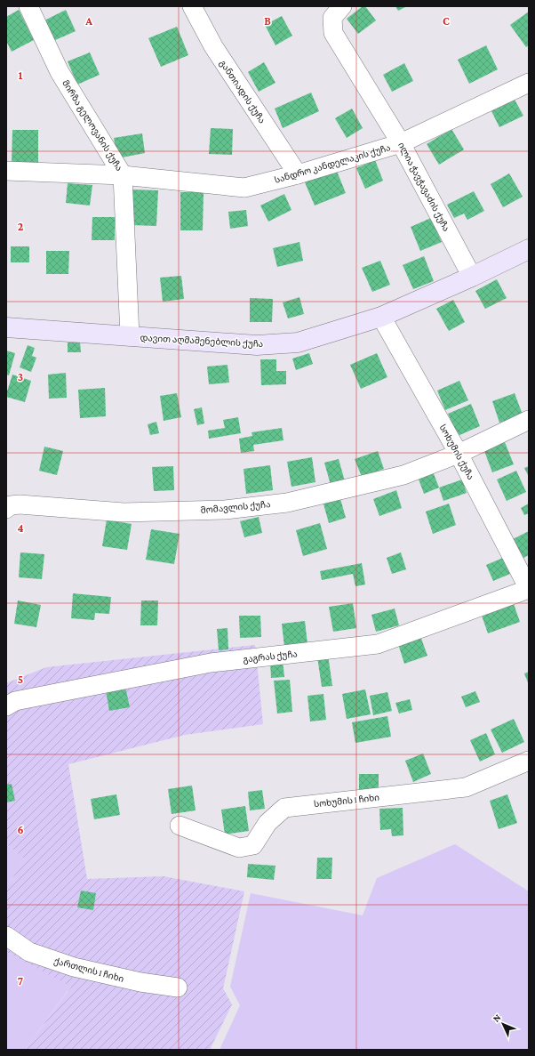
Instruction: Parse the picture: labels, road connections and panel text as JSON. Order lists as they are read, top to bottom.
{
  "streets": {
    "street": [
      "განთიადის ქუჩა",
      "მირზა გელოვანის ქუჩა",
      "სანდრო კანდელაკის ქუჩა",
      "ილია ჭავჭავაძის ქუჩა",
      "დავით აღმაშენებლის ქუჩა",
      "სოხუმის ქუჩა",
      "მომავლის ქუჩა",
      "გაგრას ქუჩა",
      "სოხუმის I ჩიხი",
      "ქართლის I ჩიხი"
    ]
  },
  "crossings": [
    ["განთიადის ქუჩა", "სანდრო კანდელაკის ქუჩა"],
    ["მირზა გელოვანის ქუჩა", "სანდრო კანდელაკის ქუჩა"],
    ["მირზა გელოვანის ქუჩა", "დავით აღმაშენებლის ქუჩა"],
    ["სანდრო კანდელაკის ქუჩა", "ილია ჭავჭავაძის ქუჩა"],
    ["ილია ჭავჭავაძის ქუჩა", "დავით აღმაშენებლის ქუჩა"],
    ["დავით აღმაშენებლის ქუჩა", "სოხუმის ქუჩა"],
    ["სოხუმის ქუჩა", "მომავლის ქუჩა"],
    ["სოხუმის ქუჩა", "გაგრას ქუჩა"]
  ],
  "north": "top left",
  "grid": {
    "columns": ["A", "B", "C"],
    "rows": [
      "1",
      "2",
      "3",
      "4",
      "5",
      "6",
      "7"
    ]
  }
}
